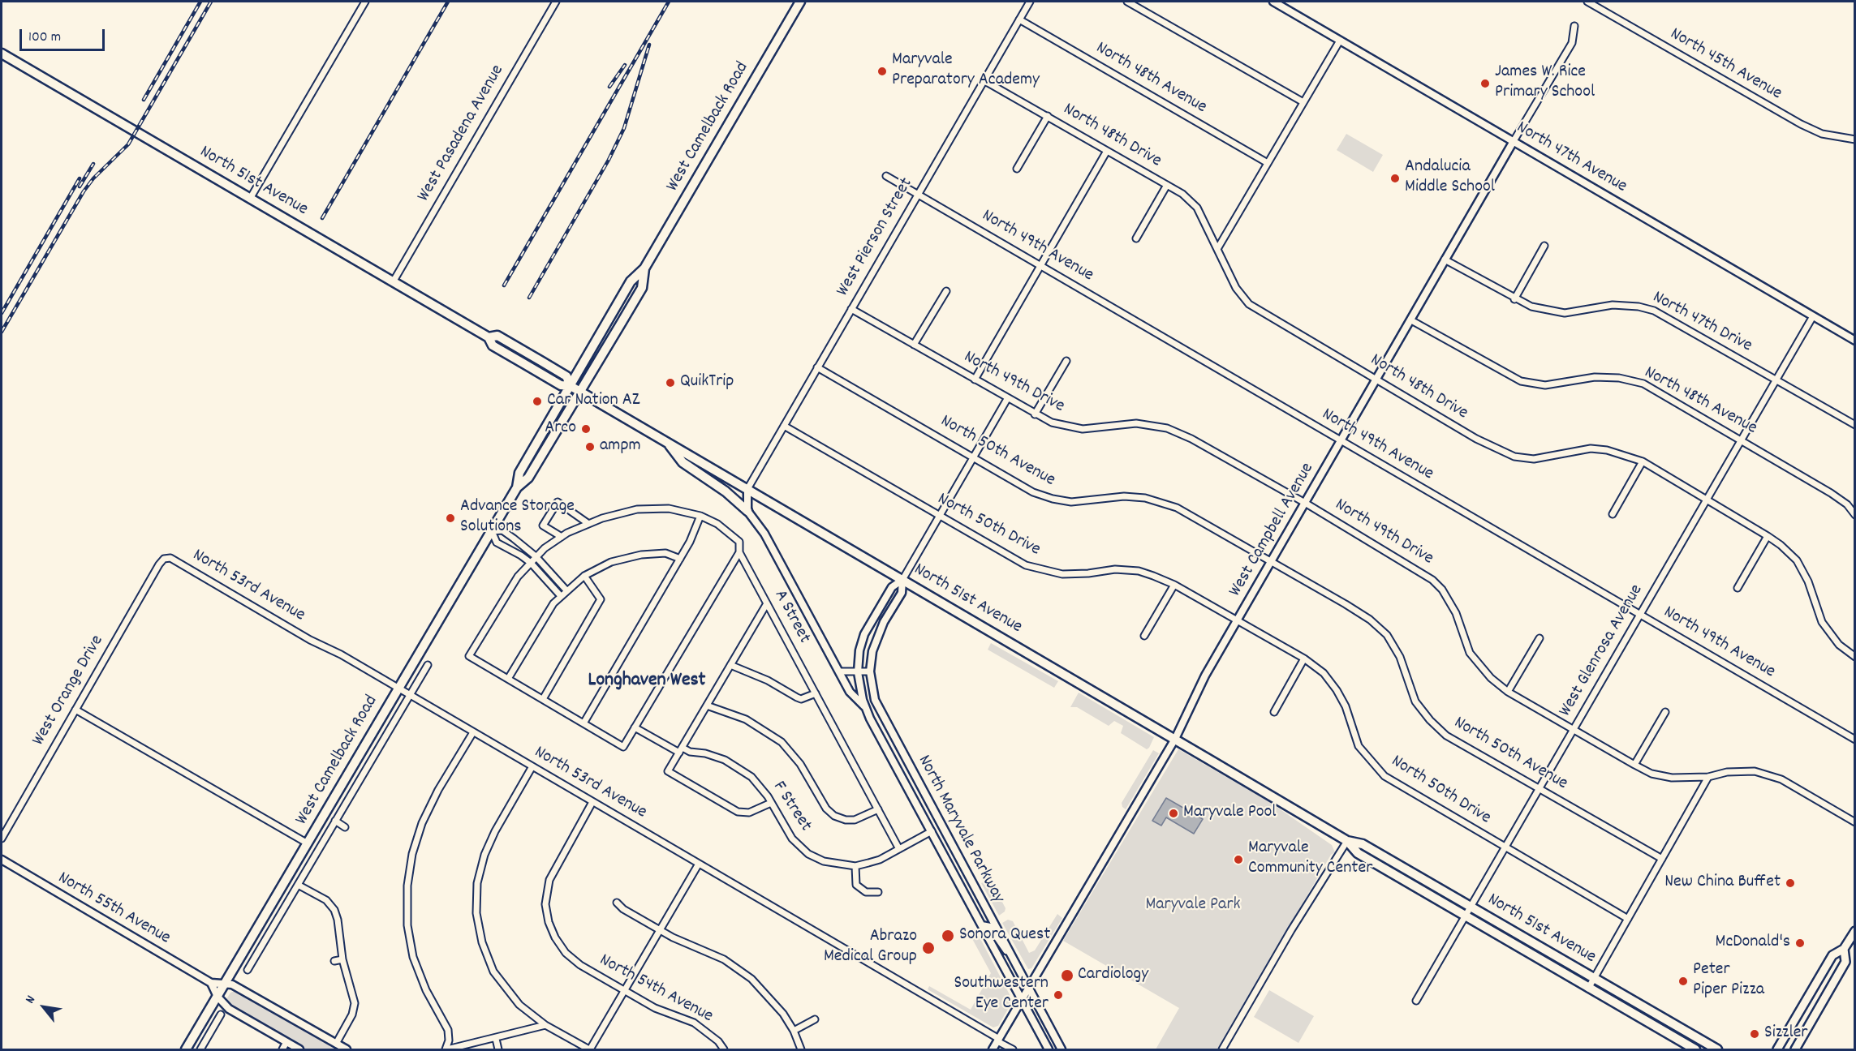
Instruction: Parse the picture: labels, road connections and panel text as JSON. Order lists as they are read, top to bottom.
{
  "streets": {
    "main road": ["West Camelback Road", "North 51st Avenue"],
    "street": [
      "North 45th Avenue",
      "North 48th Avenue",
      "West Pasadena Avenue",
      "North 48th Drive",
      "North 47th Avenue",
      "West Pierson Street",
      "North 49th Avenue",
      "North 47th Drive",
      "North 49th Drive",
      "North 50th Avenue",
      "North 50th Drive",
      "West Campbell Avenue",
      "North 53rd Avenue",
      "A Street",
      "West Glenrosa Avenue",
      "West Orange Drive",
      "F Street",
      "North Maryvale Parkway",
      "North 55th Avenue",
      "North 54th Avenue"
    ]
  },
  "crossings": [
    ["North 48th Avenue", "West Pierson Street"],
    ["North 48th Avenue", "West Campbell Avenue"],
    ["North 48th Avenue", "West Glenrosa Avenue"],
    ["West Camelback Road", "North 51st Avenue"],
    ["West Camelback Road", "North 53rd Avenue"],
    ["West Pasadena Avenue", "North 51st Avenue"],
    ["North 48th Drive", "West Pierson Street"],
    ["North 48th Drive", "West Campbell Avenue"],
    ["North 48th Drive", "West Glenrosa Avenue"],
    ["North 47th Avenue", "West Campbell Avenue"],
    ["North 47th Avenue", "West Glenrosa Avenue"],
    ["North 51st Avenue", "West Pierson Street"],
    ["North 51st Avenue", "West Campbell Avenue"],
    ["North 51st Avenue", "West Glenrosa Avenue"],
    ["North 51st Avenue", "North Maryvale Parkway"],
    ["West Pierson Street", "North 49th Avenue"],
    ["West Pierson Street", "North 49th Drive"],
    ["West Pierson Street", "North 50th Avenue"],
    ["West Pierson Street", "North 50th Drive"],
    ["North 49th Avenue", "West Campbell Avenue"],
    ["North 49th Avenue", "West Glenrosa Avenue"],
    ["North 47th Drive", "West Campbell Avenue"],
    ["North 47th Drive", "West Glenrosa Avenue"],
    ["North 49th Drive", "West Campbell Avenue"],
    ["North 49th Drive", "West Glenrosa Avenue"],
    ["North 50th Avenue", "West Campbell Avenue"],
    ["North 50th Avenue", "West Glenrosa Avenue"],
    ["North 50th Drive", "West Campbell Avenue"],
    ["North 50th Drive", "West Glenrosa Avenue"],
    ["West Campbell Avenue", "North 53rd Avenue"],
    ["West Campbell Avenue", "North Maryvale Parkway"],
    ["North 53rd Avenue", "West Orange Drive"],
    ["North 53rd Avenue", "North 54th Avenue"],
    ["A Street", "F Street"],
    ["F Street", "North Maryvale Parkway"]
  ],
  "districts": ["Longhaven West"],
  "parks": ["Maryvale Park"],
  "places": [
    "Maryvale Preparatory Academy",
    "James W. Rice Primary School",
    "Andalucia Middle School",
    "QuikTrip",
    "Car Nation AZ",
    "Arco",
    "ampm",
    "Advance Storage Solutions",
    "Maryvale Pool",
    "Maryvale Community Center",
    "New China Buffet",
    "Sonora Quest",
    "McDonald's",
    "Abrazo Medical Group",
    "Cardiology",
    "Peter Piper Pizza",
    "Southwestern Eye Center",
    "Sizzler"
  ],
  "scale_bar": "100 m",
  "north": "top left"
}
